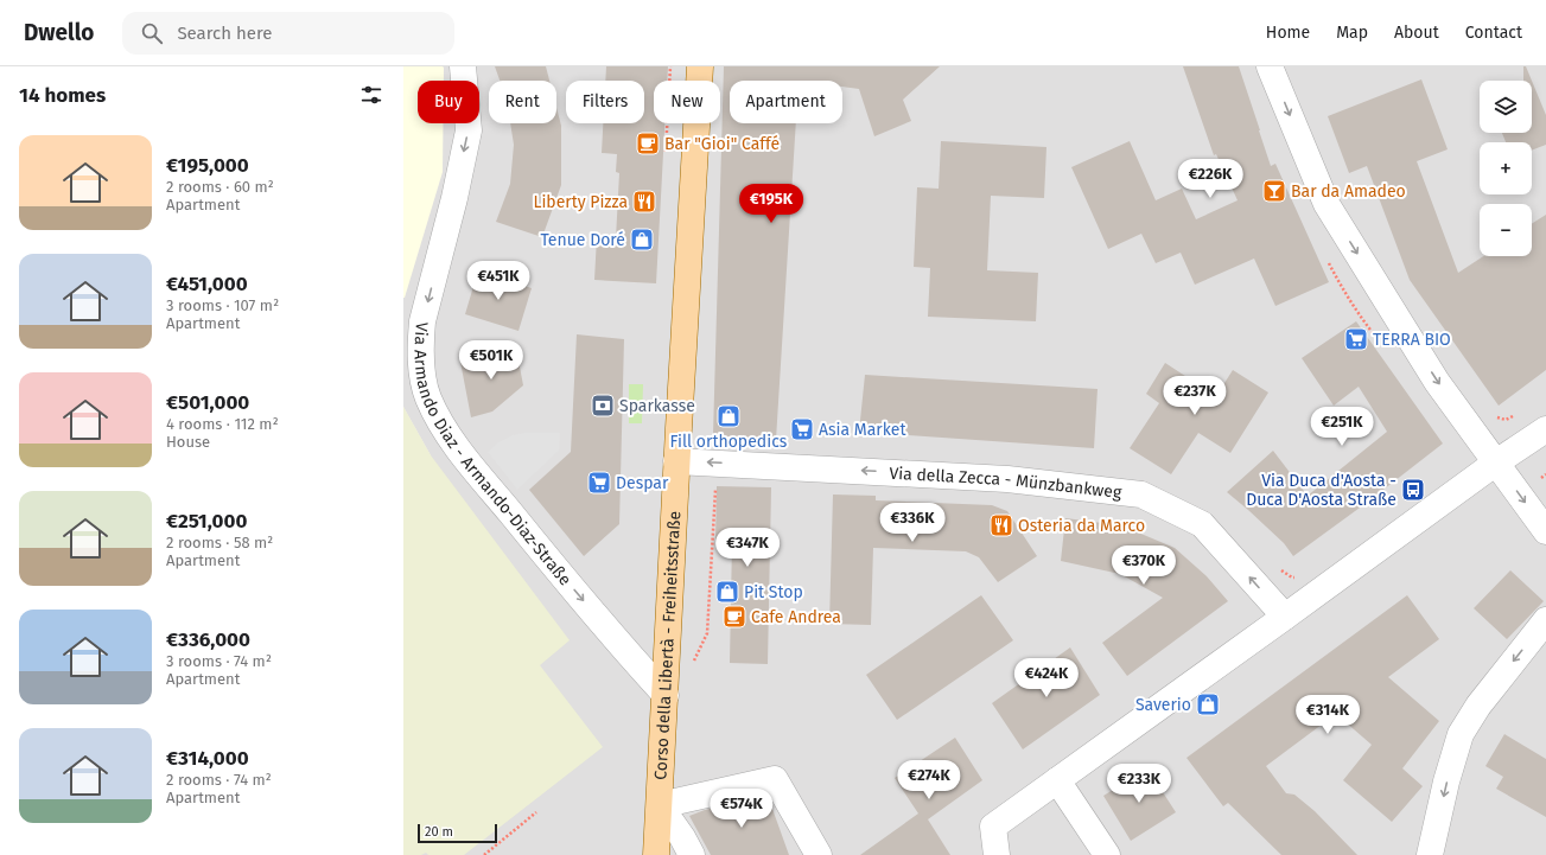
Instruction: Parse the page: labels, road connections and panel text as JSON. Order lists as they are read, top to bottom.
{
  "streets": {
    "main road": ["Corso della Libertà - Freiheitsstraße"],
    "street": ["Via Armando Diaz - Armando-Diaz-Straße", "Via della Zecca - Münzbankweg"]
  },
  "crossings": [
    ["Via Armando Diaz - Armando-Diaz-Straße", "Corso della Libertà - Freiheitsstraße"],
    ["Via della Zecca - Münzbankweg", "Corso della Libertà - Freiheitsstraße"]
  ],
  "one_way": ["Via Armando Diaz - Armando-Diaz-Straße", "Via della Zecca - Münzbankweg"],
  "places": {
    "cafe": ["Bar \"Gioi\" Caffé", "Cafe Andrea"],
    "bar": ["Bar da Amadeo"],
    "restaurant": ["Liberty Pizza", "Osteria da Marco"],
    "shop": [
      "Tenue Doré",
      "Fill orthopedics",
      "Pit Stop",
      "Saverio"
    ],
    "supermarket": ["TERRA BIO", "Asia Market", "Despar"],
    "bank": ["Sparkasse"],
    "bus stop": ["Via Duca d'Aosta - Duca D'Aosta Straße"]
  },
  "scale_bar": "20 m",
  "page": {
    "header": "Dwello",
    "search": "Search here",
    "nav": [
      "Home",
      "Map",
      "About",
      "Contact"
    ],
    "heading": "14 homes",
    "map_buttons": ["+", "−"],
    "chip": [
      "Buy",
      "Rent",
      "Filters",
      "New",
      "Apartment"
    ],
    "list": [
      {
        "name": "€195,000",
        "note": "2 rooms · 60 m² · Apartment"
      },
      {
        "name": "€451,000",
        "note": "3 rooms · 107 m² · Apartment"
      },
      {
        "name": "€501,000",
        "note": "4 rooms · 112 m² · House"
      },
      {
        "name": "€251,000",
        "note": "2 rooms · 58 m² · Apartment"
      },
      {
        "name": "€336,000",
        "note": "3 rooms · 74 m² · Apartment"
      },
      {
        "name": "€314,000",
        "note": "2 rooms · 74 m² · Apartment"
      }
    ],
    "price": [
      "€226K",
      "€195K",
      "€451K",
      "€501K",
      "€237K",
      "€251K",
      "€336K",
      "€347K",
      "€370K",
      "€424K",
      "€314K",
      "€274K",
      "€233K",
      "€574K"
    ],
    "scale": "20 m"
  }
}
